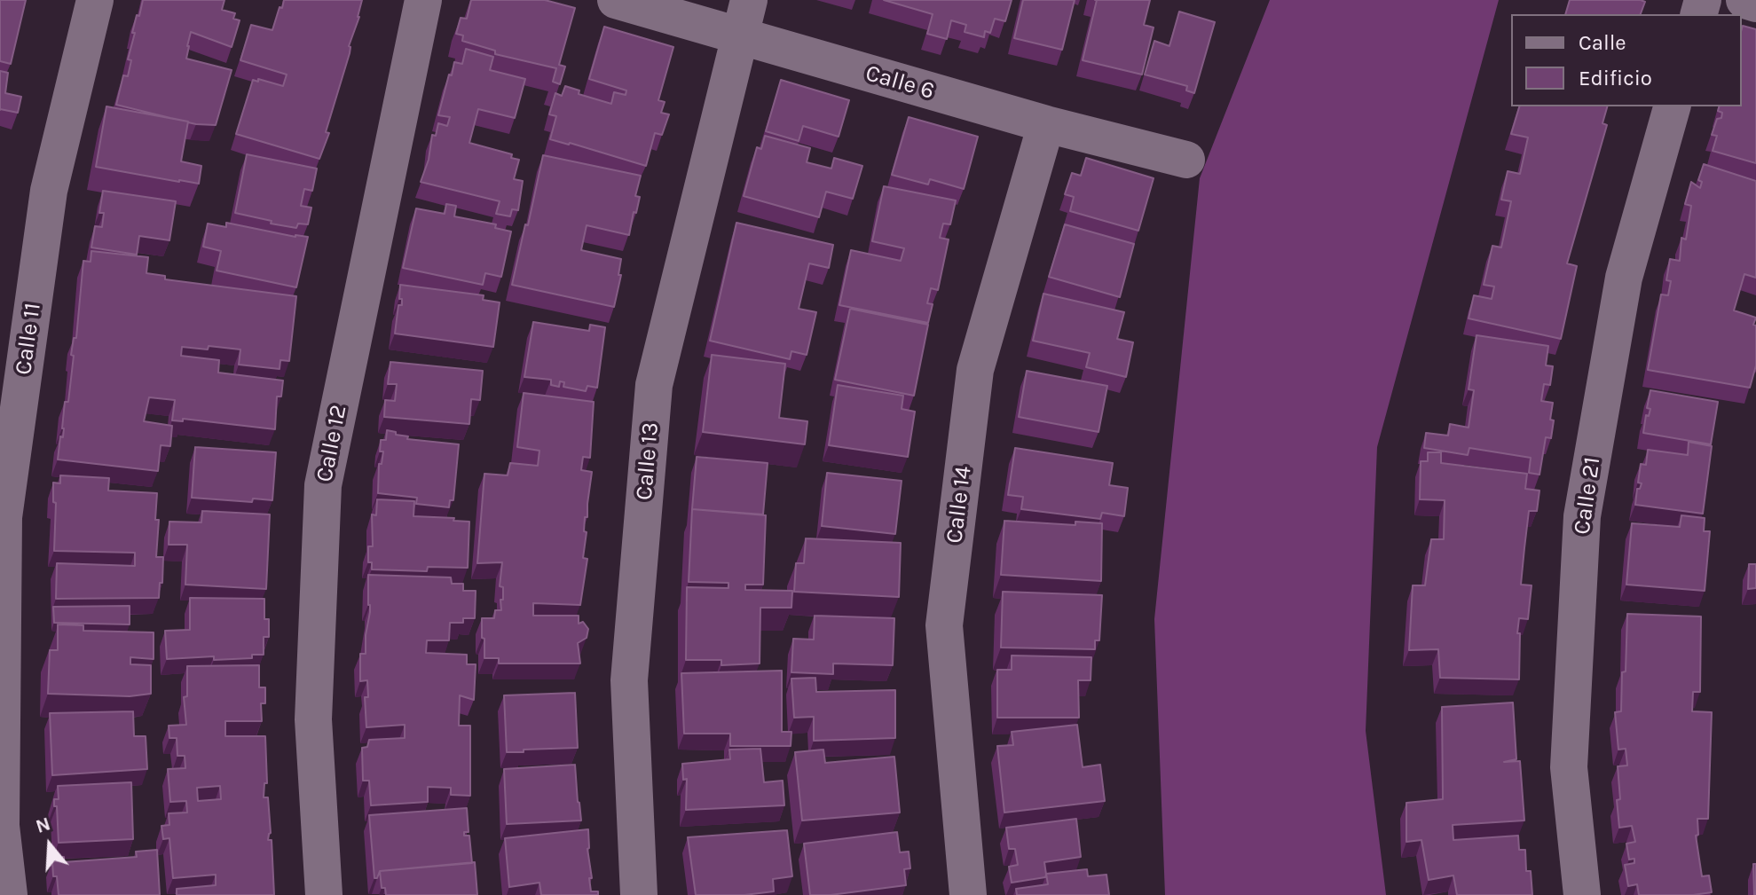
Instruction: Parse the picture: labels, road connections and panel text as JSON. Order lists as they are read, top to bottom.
{
  "streets": {
    "street": [
      "Calle 6",
      "Calle 11",
      "Calle 12",
      "Calle 13",
      "Calle 21",
      "Calle 14"
    ]
  },
  "crossings": [
    ["Calle 6", "Calle 13"],
    ["Calle 6", "Calle 14"]
  ],
  "legend": ["Calle", "Edificio"],
  "north": "top"
}
